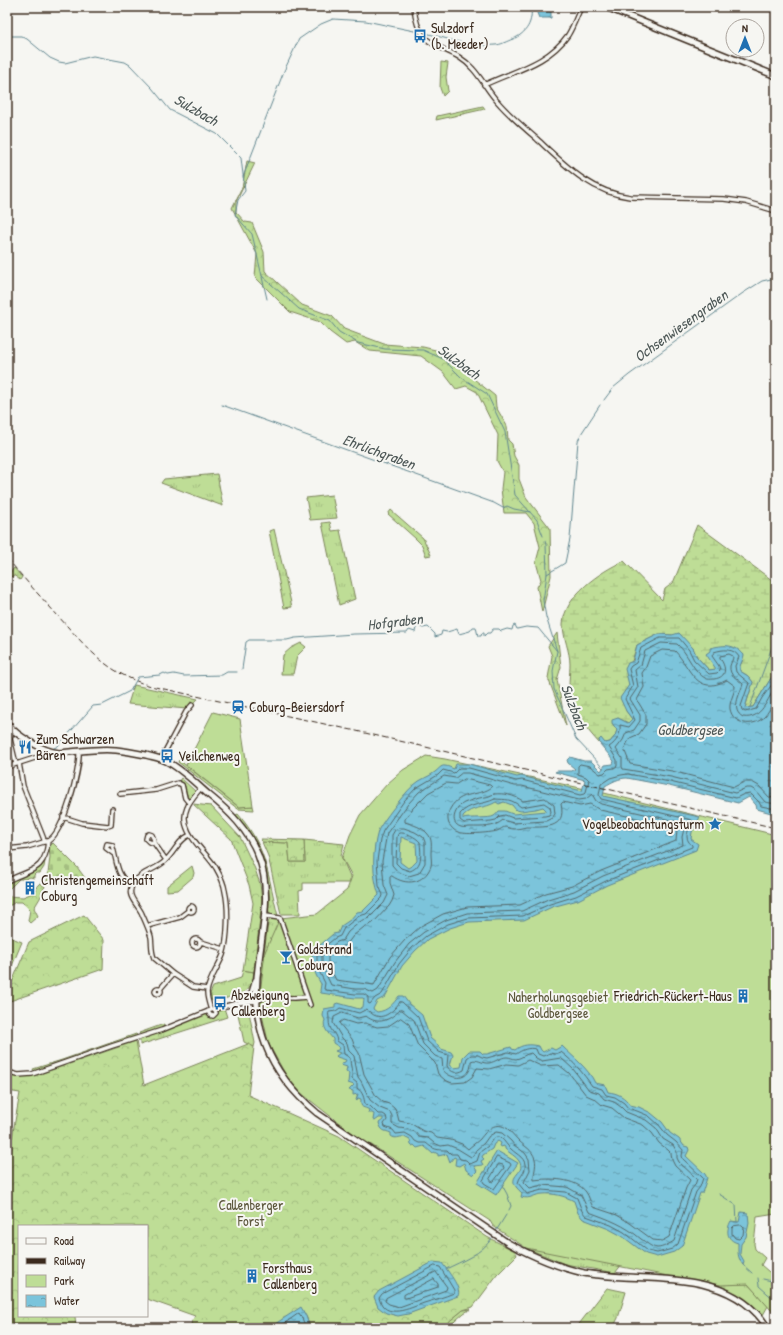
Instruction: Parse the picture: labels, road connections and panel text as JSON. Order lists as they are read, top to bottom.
{
  "water": [
    "Sulzbach",
    "Ochsenwiesengraben",
    "Ehrlichgraben",
    "Hofgraben",
    "Goldbergsee"
  ],
  "parks": ["Naherholungsgebiet Goldbergsee", "Callenberger Forst"],
  "places": {
    "bus stop": ["Sulzdorf (b. Meeder)", "Veilchenweg", "Abzweigung Callenberg"],
    "station": ["Coburg-Beiersdorf"],
    "restaurant": ["Zum Schwarzen Bären"],
    "place": ["Vogelbeobachtungsturm"],
    "building": ["Christengemeinschaft Coburg", "Friedrich-Rückert-Haus", "Forsthaus Callenberg"],
    "bar": ["Goldstrand Coburg"]
  },
  "legend": [
    "Road",
    "Railway",
    "Park",
    "Water"
  ],
  "north": "top"
}
